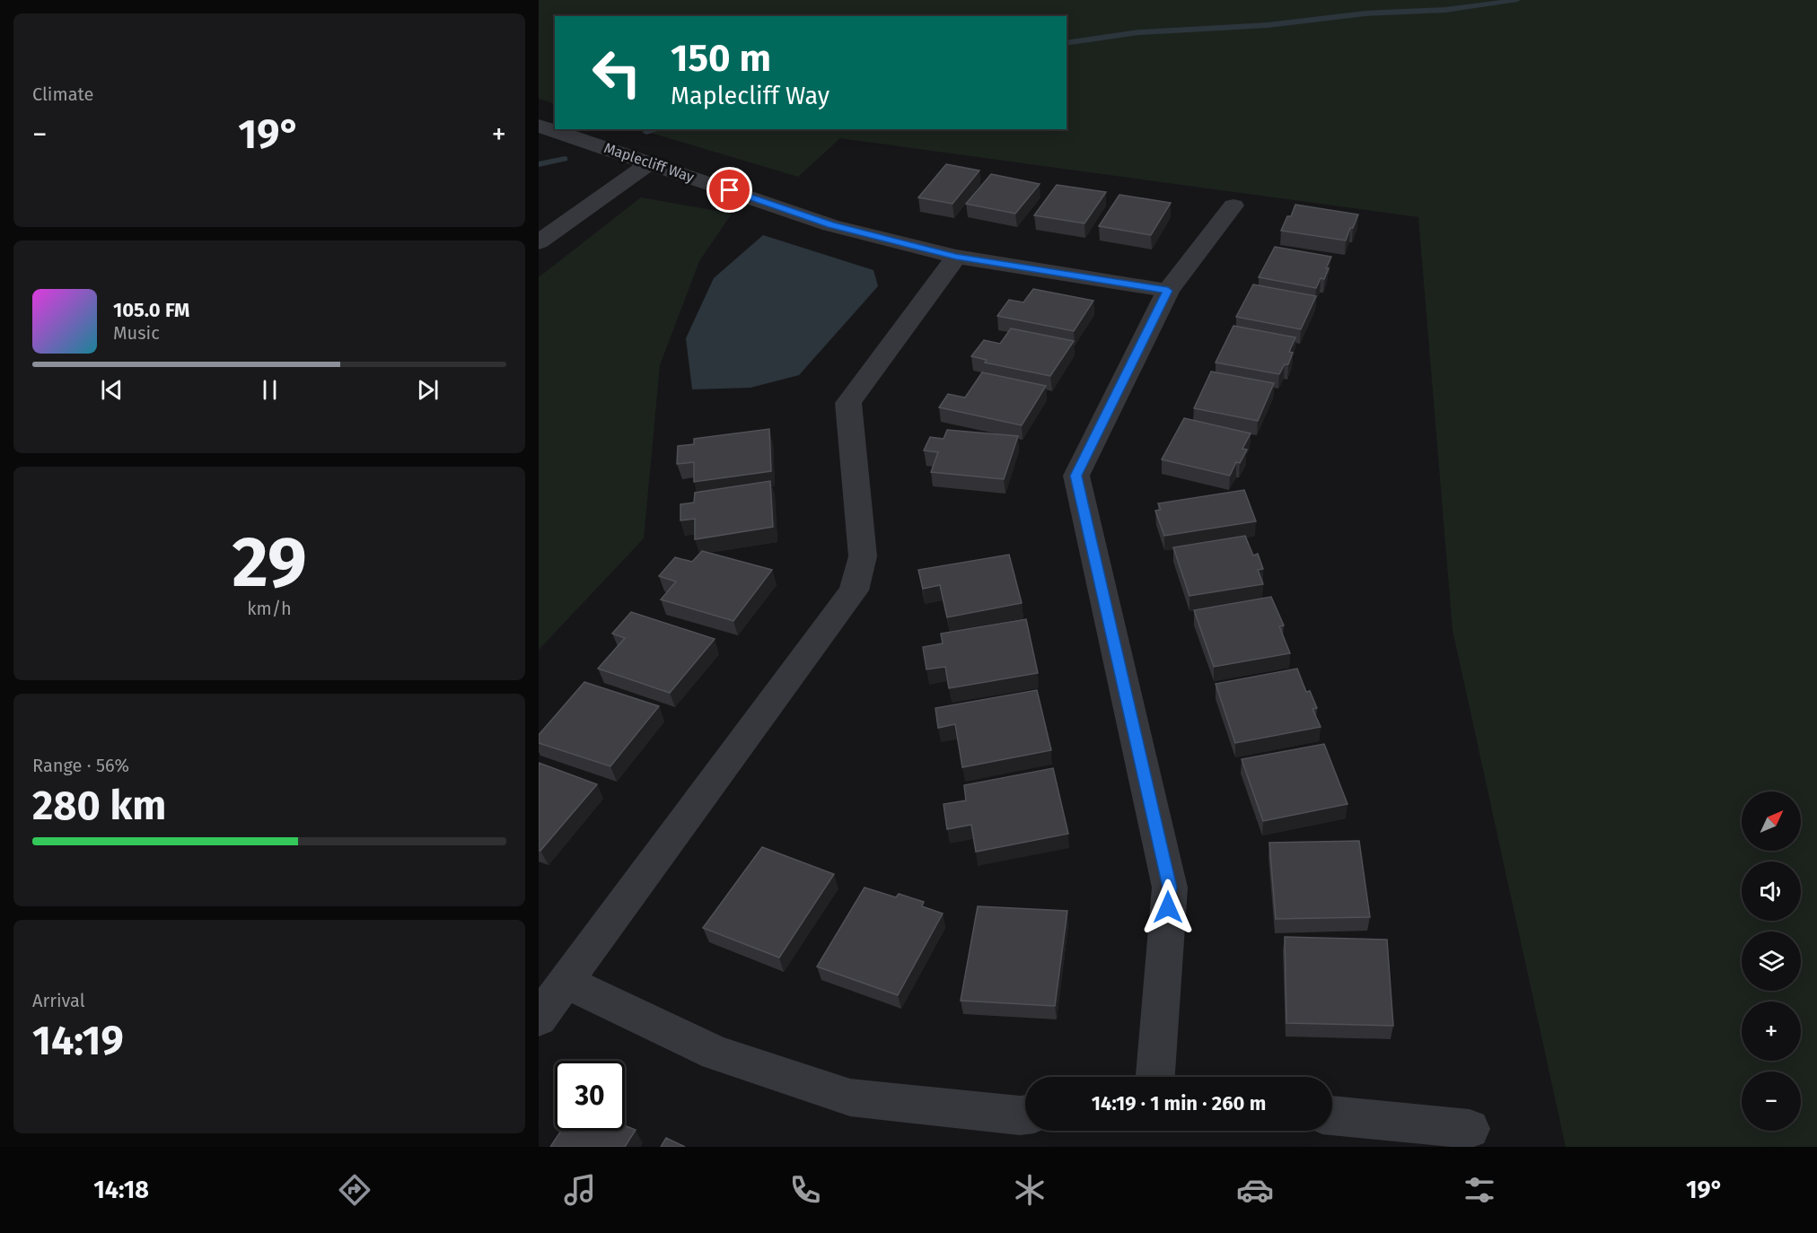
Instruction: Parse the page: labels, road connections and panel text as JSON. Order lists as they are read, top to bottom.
{
  "streets": {
    "street": ["Maplecliff Way"]
  },
  "north": "top right",
  "page": {
    "tile": [
      "Climate",
      ["29", "km/h"],
      ["Range · 56%", "280 km"],
      ["Arrival", "14:19"]
    ],
    "turn": ["150 m", "Maplecliff Way"],
    "heat": ["−", "19°", "+"],
    "song": ["105.0 FM", "Music"],
    "map_buttons": ["+", "−"],
    "limit": "30",
    "trip": "14:19 · 1 min · 260 m",
    "tabs": ["14:18", "19°"]
  }
}
